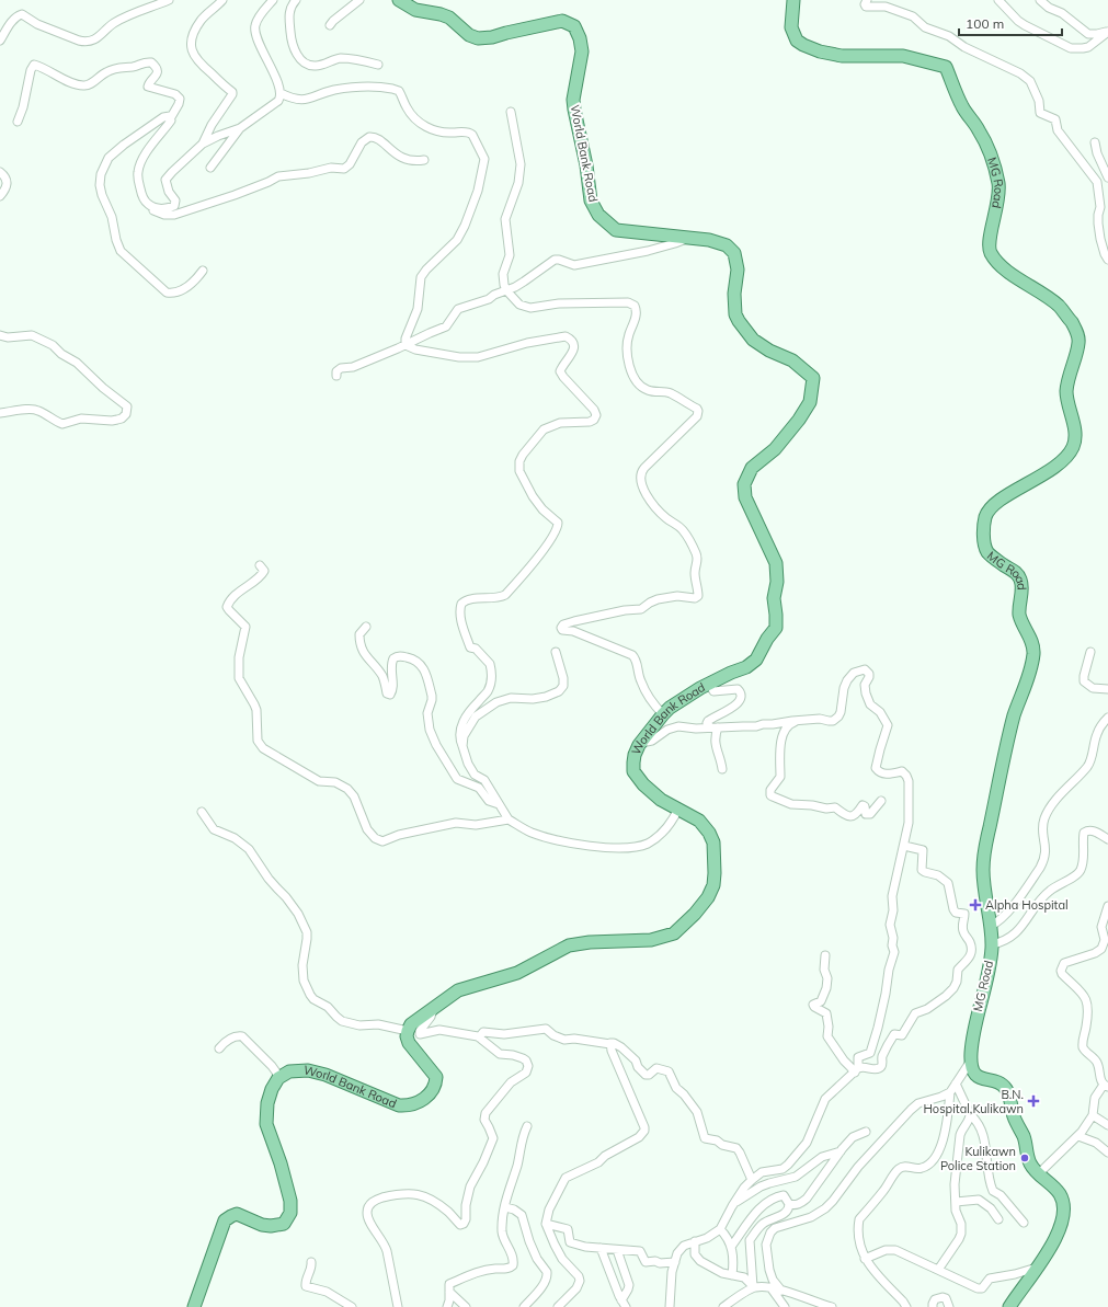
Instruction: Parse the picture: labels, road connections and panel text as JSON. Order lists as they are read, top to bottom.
{
  "streets": {
    "main road": ["World Bank Road", "MG Road"]
  },
  "places": {
    "health": ["Alpha Hospital", "B.N. Hospital,Kulikawn"],
    "other": ["Kulikawn Police Station"]
  },
  "scale_bar": "100 m"
}
